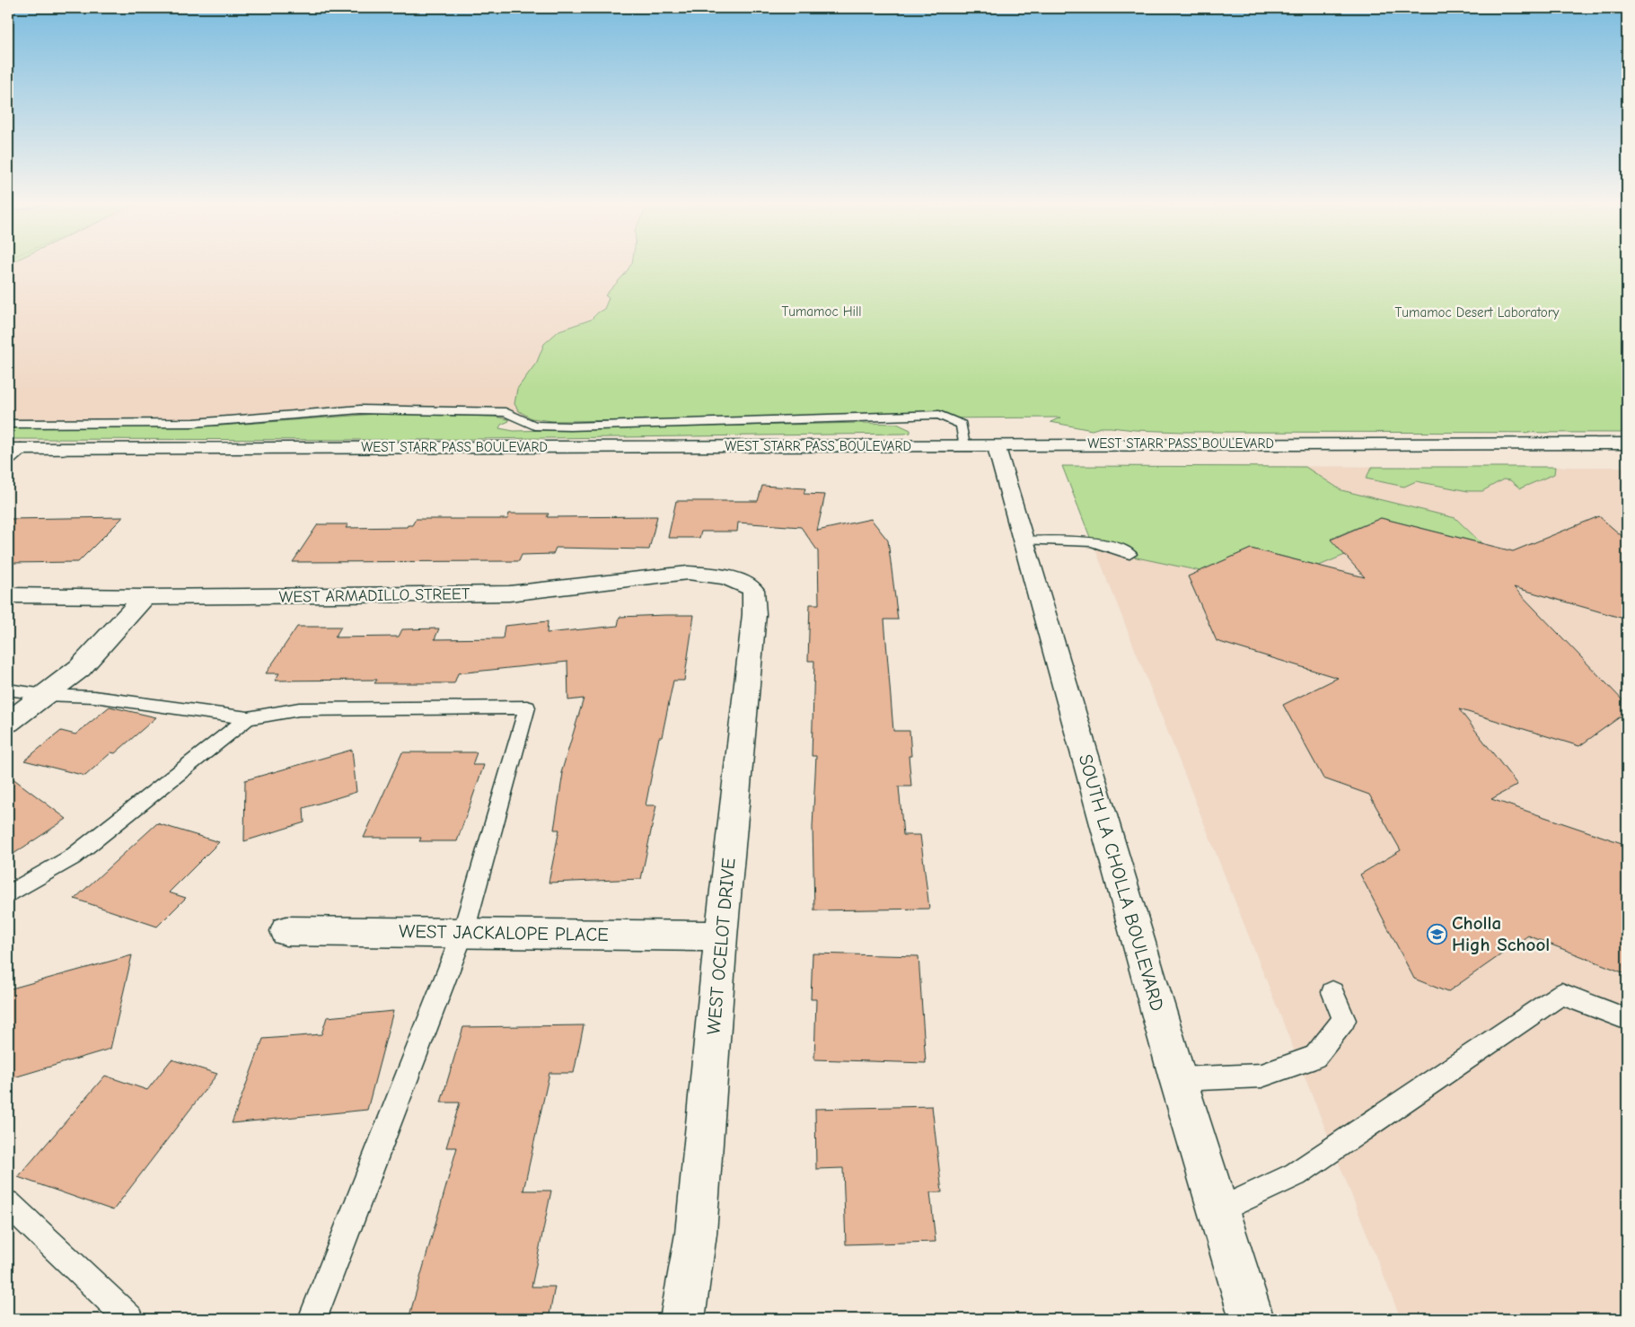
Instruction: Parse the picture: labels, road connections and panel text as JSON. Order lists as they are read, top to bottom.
{
  "streets": {
    "main road": [
      "WEST STARR PASS BOULEVARD",
      "WEST ARMADILLO STREET",
      "SOUTH LA CHOLLA BOULEVARD",
      "WEST JACKALOPE PLACE",
      "WEST OCELOT DRIVE"
    ]
  },
  "crossings": [
    ["WEST STARR PASS BOULEVARD", "SOUTH LA CHOLLA BOULEVARD"],
    ["WEST ARMADILLO STREET", "WEST OCELOT DRIVE"],
    ["WEST JACKALOPE PLACE", "WEST OCELOT DRIVE"]
  ],
  "parks": ["Tumamoc Hill", "Tumamoc Desert Laboratory"],
  "places": {
    "school or university": ["Cholla High School"]
  }
}
